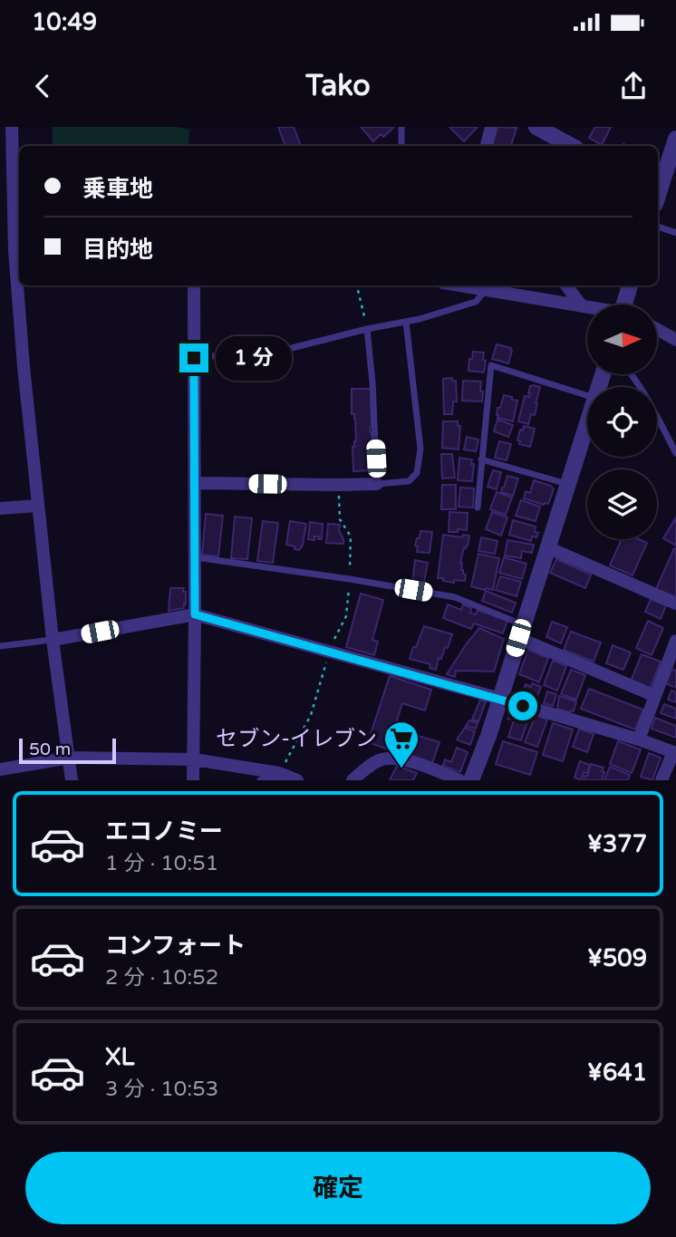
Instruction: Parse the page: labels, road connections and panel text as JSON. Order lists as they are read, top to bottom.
{
  "places": {
    "supermarket": ["セブン-イレブン"]
  },
  "scale_bar": "50 m",
  "north": "right",
  "page": {
    "status": "10:49",
    "header": "Tako",
    "banner": ["乗車地", "目的地"],
    "bubble": "1 分",
    "scale": "50 m",
    "list": [
      {
        "name": "エコノミー",
        "note": "1 分 · 10:51",
        "value": "¥377"
      },
      {
        "name": "コンフォート",
        "note": "2 分 · 10:52",
        "value": "¥509"
      },
      {
        "name": "XL",
        "note": "3 分 · 10:53",
        "value": "¥641"
      }
    ],
    "buttons": "確定"
  }
}
